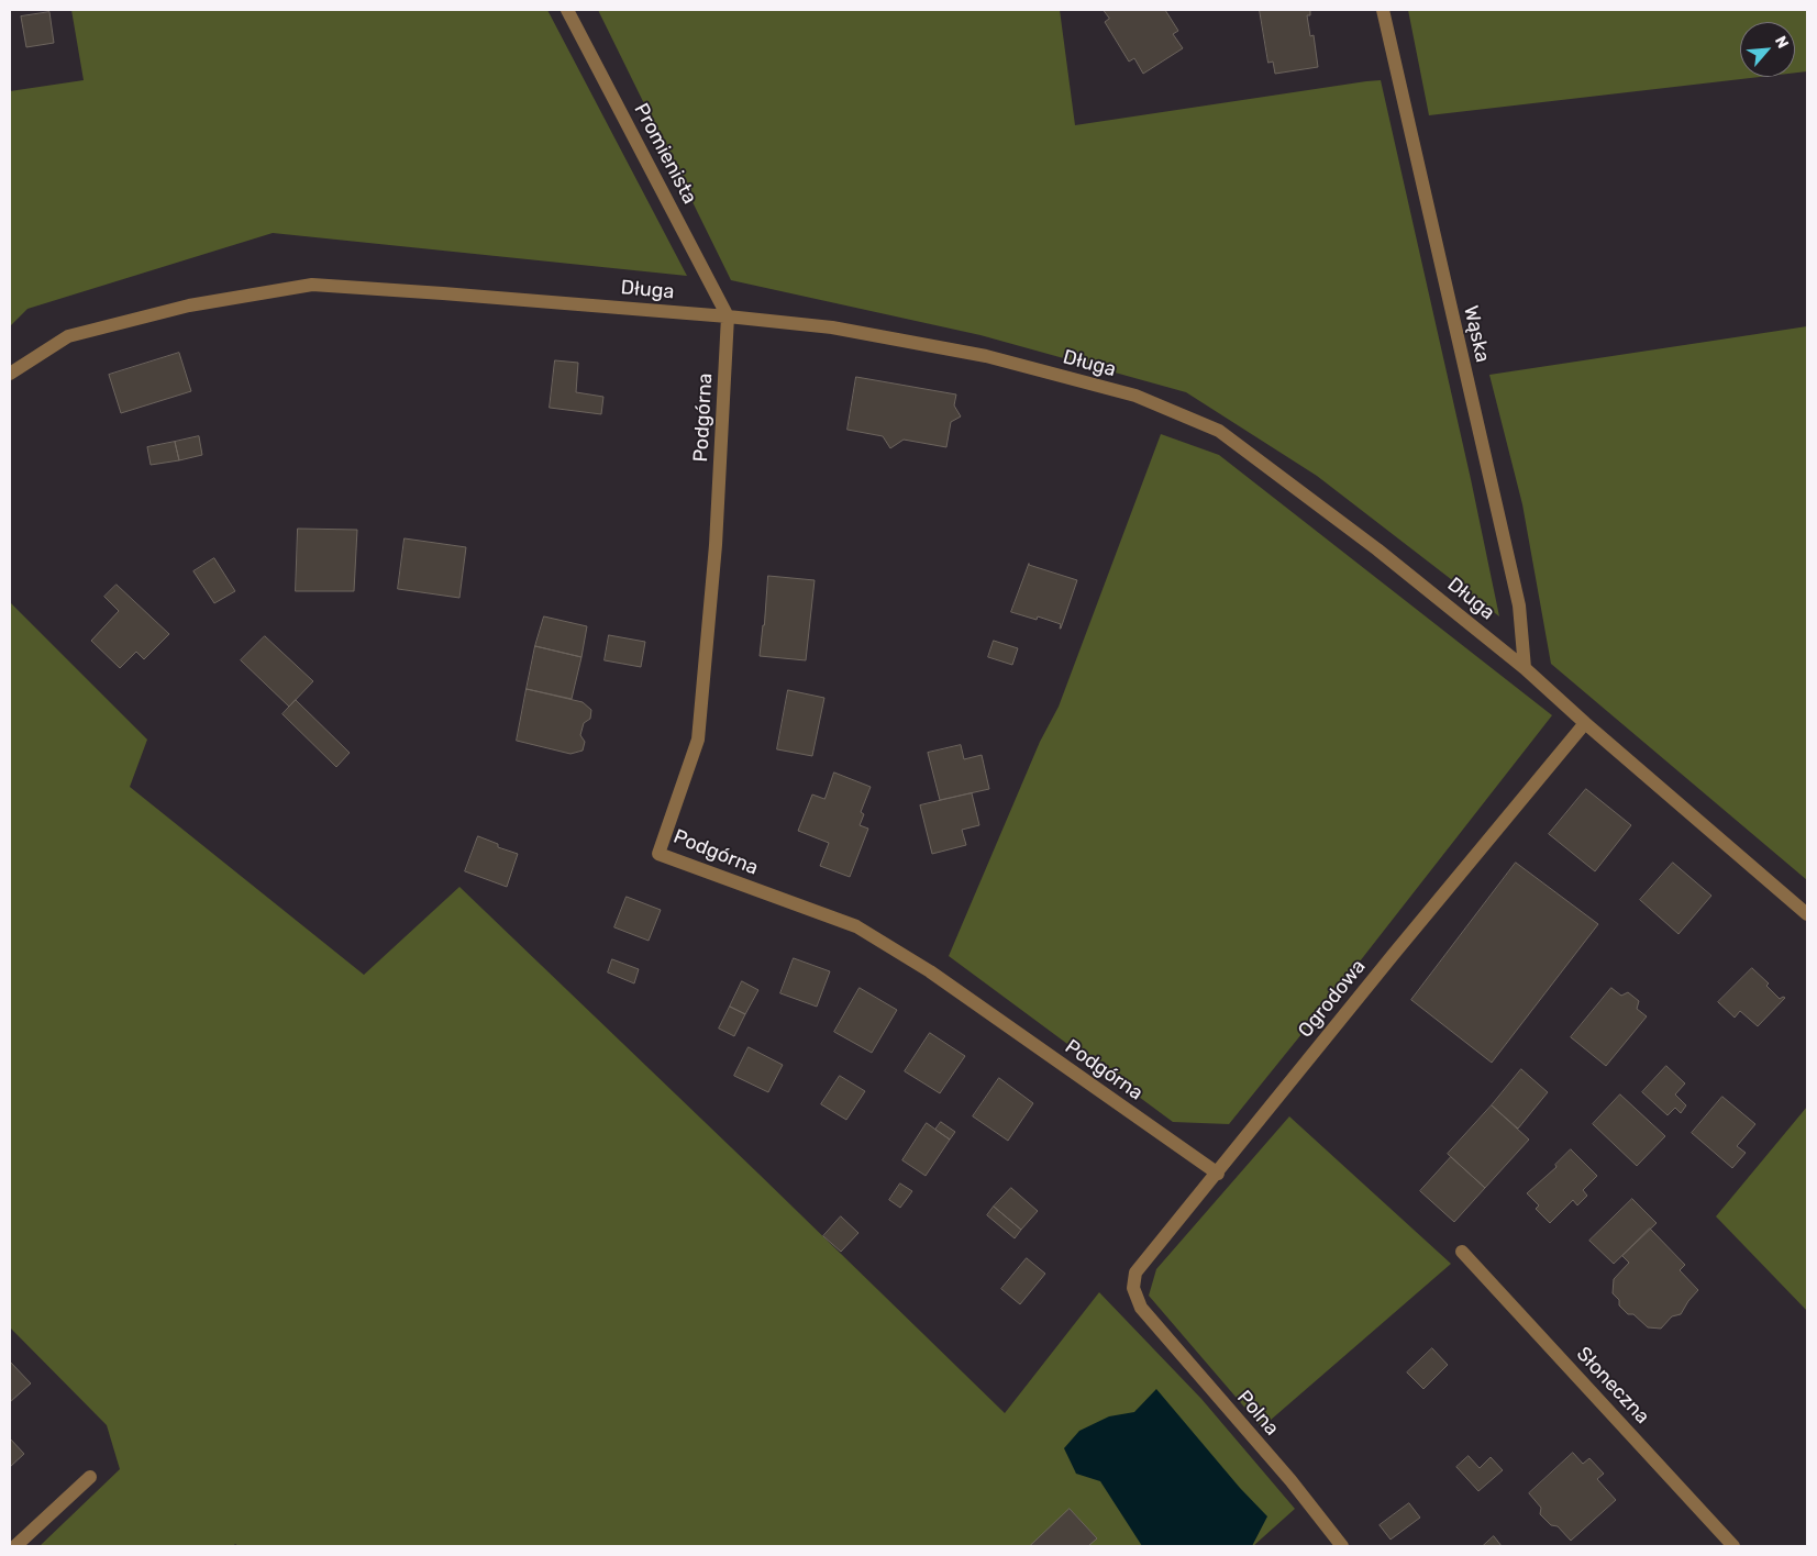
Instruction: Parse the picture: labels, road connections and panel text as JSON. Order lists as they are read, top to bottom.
{
  "streets": {
    "street": [
      "Promienista",
      "Długa",
      "Wąska",
      "Podgórna",
      "Ogrodowa",
      "Słoneczna",
      "Polna"
    ]
  },
  "crossings": [
    ["Promienista", "Długa"],
    ["Promienista", "Podgórna"],
    ["Długa", "Wąska"],
    ["Długa", "Podgórna"],
    ["Długa", "Ogrodowa"],
    ["Podgórna", "Ogrodowa"],
    ["Ogrodowa", "Polna"]
  ],
  "north": "top right"
}
